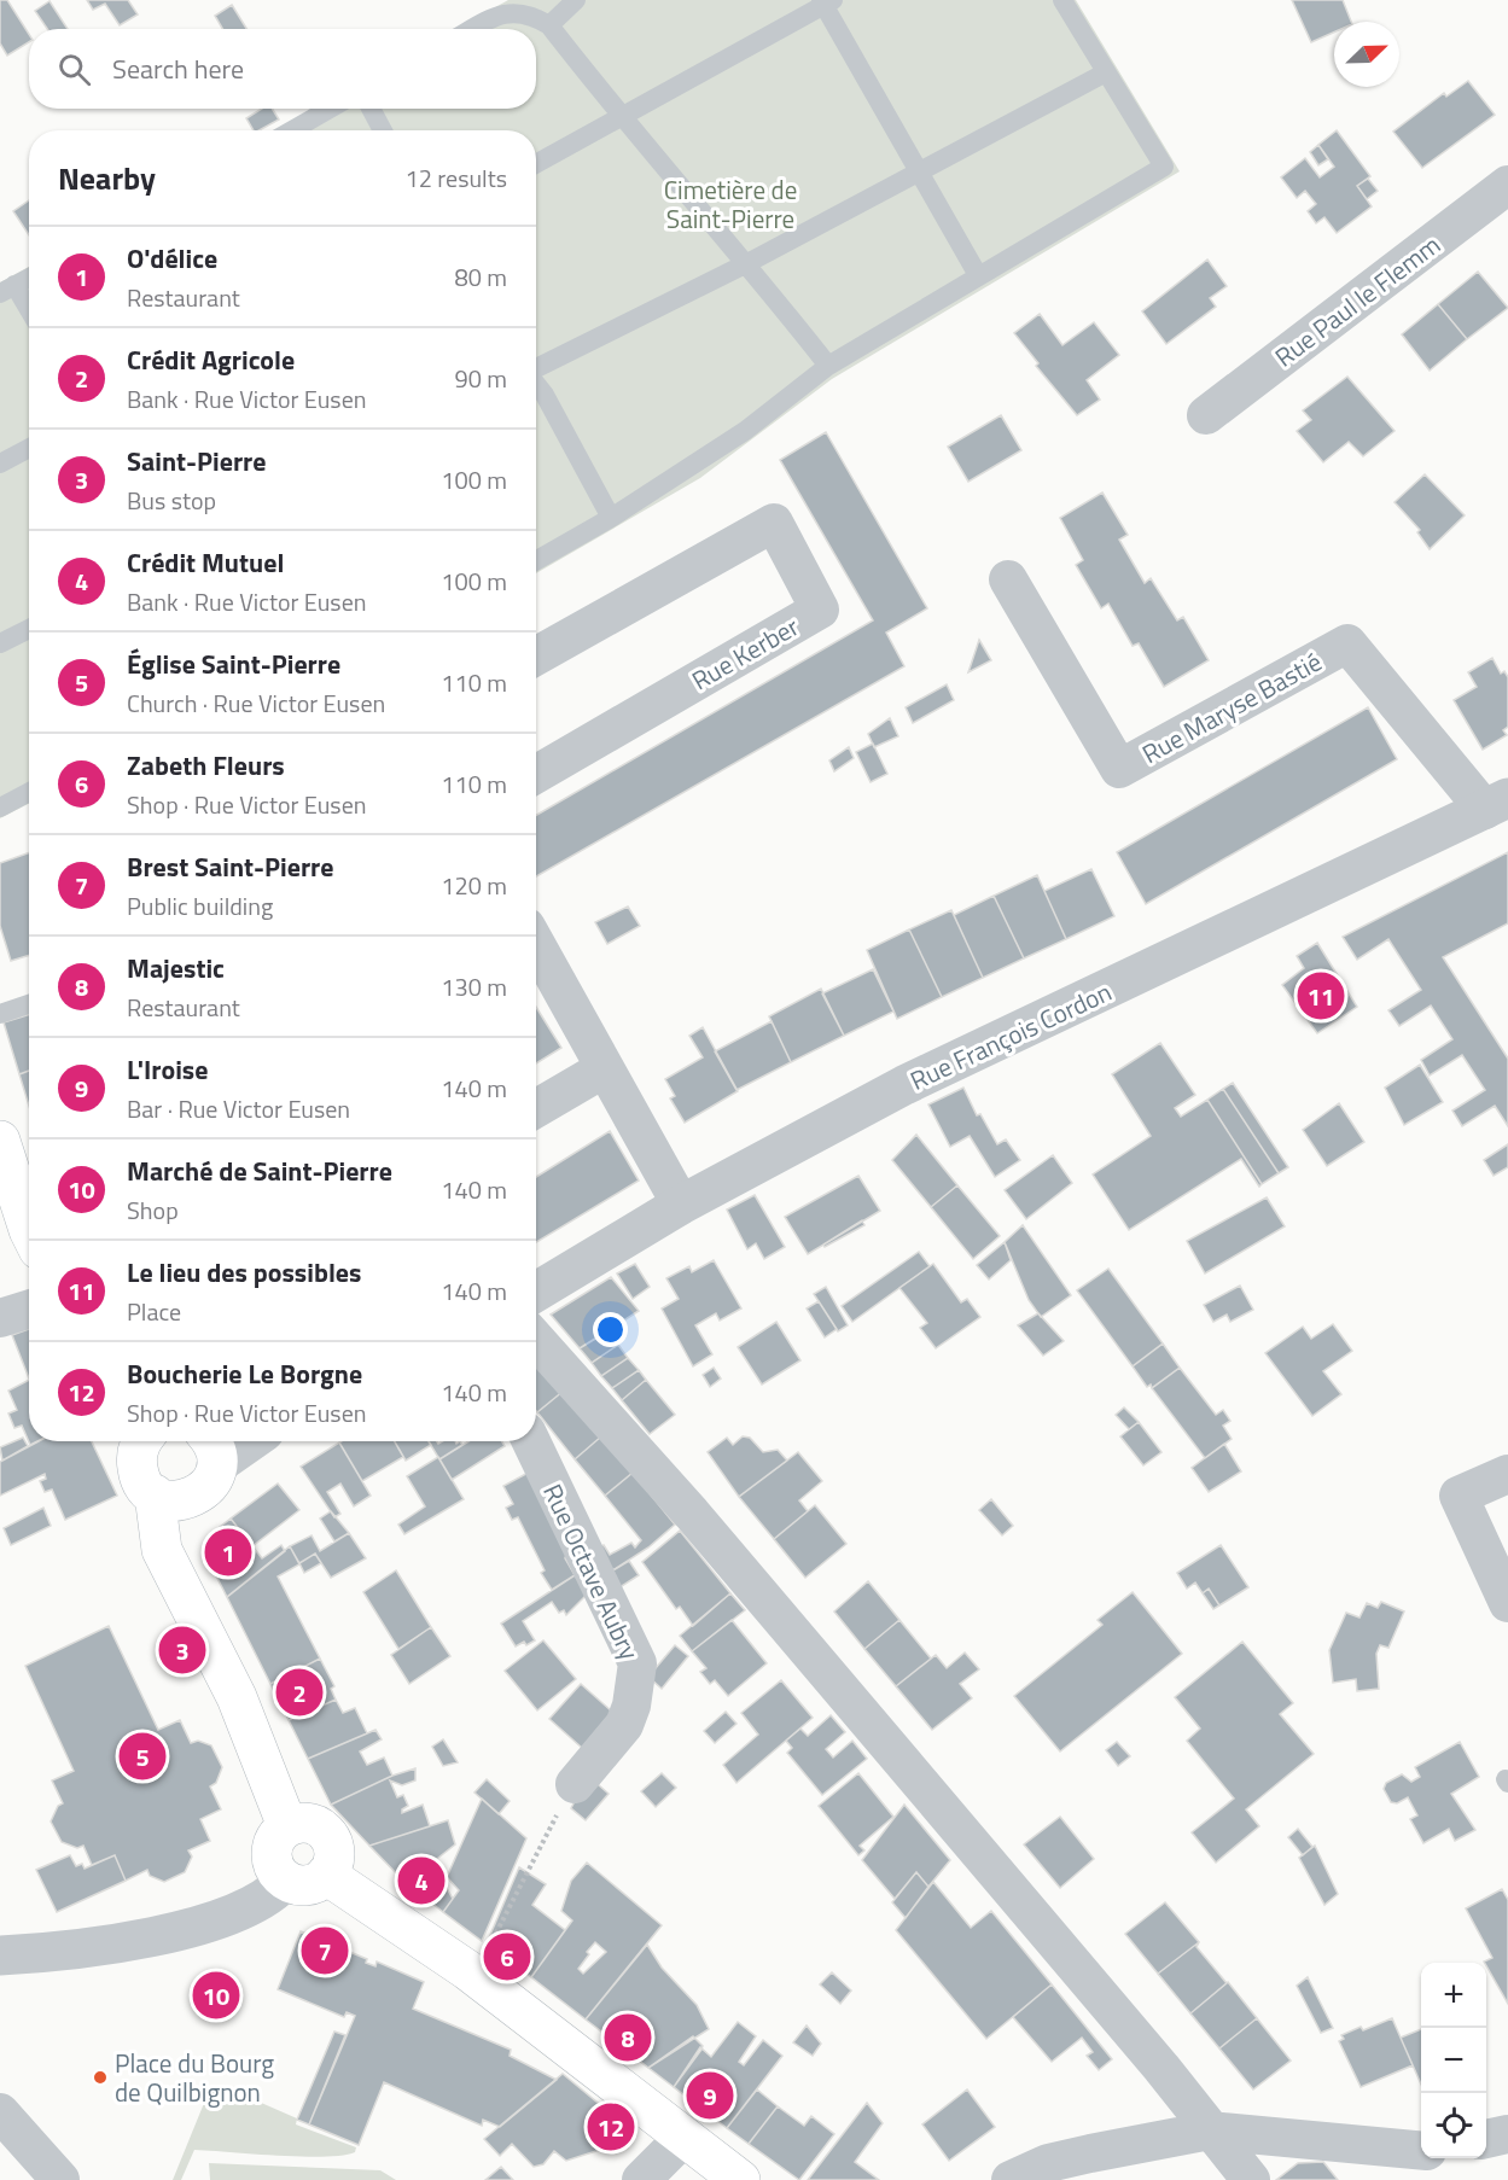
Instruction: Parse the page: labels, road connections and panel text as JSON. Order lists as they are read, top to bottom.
{
  "streets": {
    "street": [
      "Rue Paul le Flemm",
      "Rue Kerber",
      "Rue Maryse Bastié",
      "Rue François Cordon",
      "Rue Octave Aubry"
    ]
  },
  "crossings": [
    ["Rue Maryse Bastié", "Rue François Cordon"]
  ],
  "parks": ["Cimetière de Saint-Pierre"],
  "places": ["Place du Bourg de Quilbignon"],
  "north": "top right",
  "page": {
    "search": "Search here",
    "heading": ["Nearby", "12 results"],
    "list": [
      {
        "mark": "1",
        "name": "O'délice",
        "note": "Restaurant",
        "value": "80 m"
      },
      {
        "mark": "2",
        "name": "Crédit Agricole",
        "note": "Bank · Rue Victor Eusen",
        "value": "90 m"
      },
      {
        "mark": "3",
        "name": "Saint-Pierre",
        "note": "Bus stop",
        "value": "100 m"
      },
      {
        "mark": "4",
        "name": "Crédit Mutuel",
        "note": "Bank · Rue Victor Eusen",
        "value": "100 m"
      },
      {
        "mark": "5",
        "name": "Église Saint-Pierre",
        "note": "Church · Rue Victor Eusen",
        "value": "110 m"
      },
      {
        "mark": "6",
        "name": "Zabeth Fleurs",
        "note": "Shop · Rue Victor Eusen",
        "value": "110 m"
      },
      {
        "mark": "7",
        "name": "Brest Saint-Pierre",
        "note": "Public building",
        "value": "120 m"
      },
      {
        "mark": "8",
        "name": "Majestic",
        "note": "Restaurant",
        "value": "130 m"
      },
      {
        "mark": "9",
        "name": "L'Iroise",
        "note": "Bar · Rue Victor Eusen",
        "value": "140 m"
      },
      {
        "mark": "10",
        "name": "Marché de Saint-Pierre",
        "note": "Shop",
        "value": "140 m"
      },
      {
        "mark": "11",
        "name": "Le lieu des possibles",
        "note": "Place",
        "value": "140 m"
      },
      {
        "mark": "12",
        "name": "Boucherie Le Borgne",
        "note": "Shop · Rue Victor Eusen",
        "value": "140 m"
      }
    ],
    "pins": [
      "11",
      "1",
      "3",
      "2",
      "5",
      "4",
      "7",
      "6",
      "10",
      "8",
      "9",
      "12"
    ],
    "map_buttons": ["+", "−"]
  }
}
